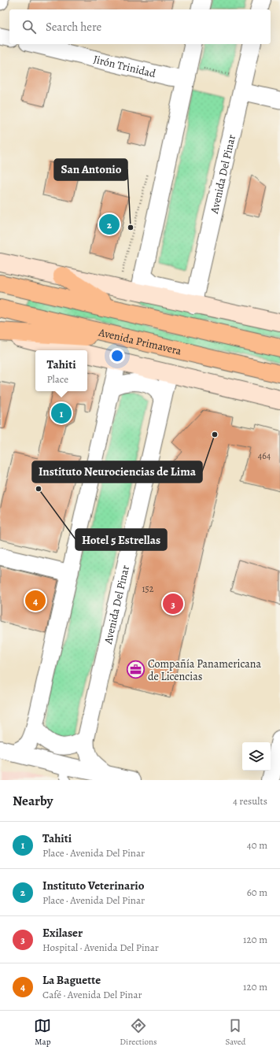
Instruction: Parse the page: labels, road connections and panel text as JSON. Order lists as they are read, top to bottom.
{
  "streets": {
    "main road": ["Avenida Primavera"],
    "street": ["Jirón Trinidad", "Avenida Del Pinar"]
  },
  "places": {
    "other": ["San Antonio", "Instituto Neurociencias de Lima", "Hotel 5 Estrellas"],
    "office": ["Compañía Panamericana de Licencias"]
  },
  "house_numbers": ["464", "152"],
  "page": {
    "search": "Search here",
    "pins": [
      "2",
      "1",
      "4",
      "3"
    ],
    "popup": ["Tahiti", "Place"],
    "heading": ["Nearby", "4 results"],
    "list": [
      {
        "mark": "1",
        "name": "Tahiti",
        "note": "Place · Avenida Del Pinar",
        "value": "40 m"
      },
      {
        "mark": "2",
        "name": "Instituto Veterinario",
        "note": "Place · Avenida Del Pinar",
        "value": "60 m"
      },
      {
        "mark": "3",
        "name": "Exilaser",
        "note": "Hospital · Avenida Del Pinar",
        "value": "120 m"
      },
      {
        "mark": "4",
        "name": "La Baguette",
        "note": "Café · Avenida Del Pinar",
        "value": "120 m"
      }
    ],
    "nav": ["Map", "Directions", "Saved"]
  }
}
